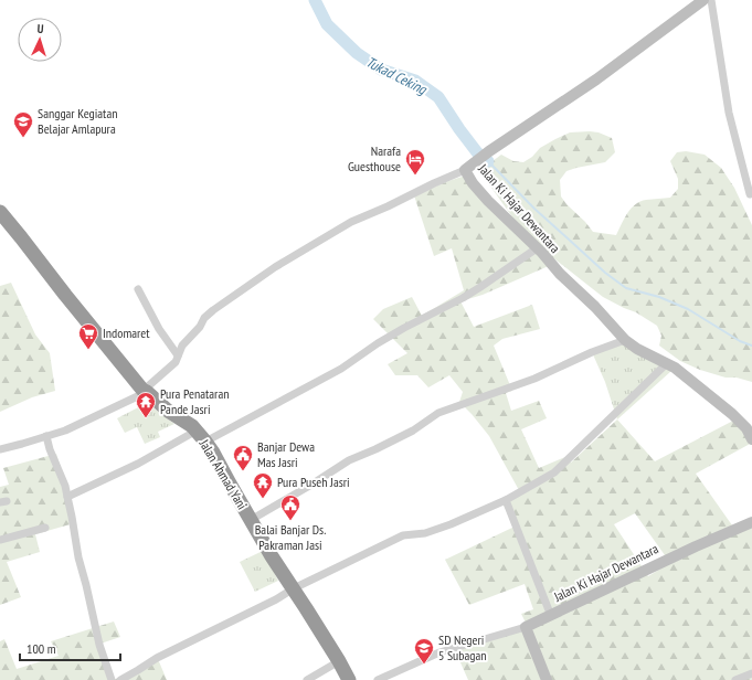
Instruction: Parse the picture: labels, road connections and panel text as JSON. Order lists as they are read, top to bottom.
{
  "streets": {
    "highway": ["Jalan Ahmad Yani"],
    "street": ["Jalan Ki Hajar Dewantara"]
  },
  "water": ["Tukad Ceking"],
  "places": {
    "school or university": ["Sanggar Kegiatan Belajar Amlapura", "SD Negeri 5 Subagan"],
    "hotel": ["Narafa Guesthouse"],
    "supermarket": ["Indomaret"],
    "temple": ["Pura Penataran Pande Jasri", "Pura Puseh Jasri"],
    "public building": ["Banjar Dewa Mas Jasri", "Balai Banjar Ds. Pakraman Jasi"]
  },
  "scale_bar": "100 m",
  "north": "top"
}
